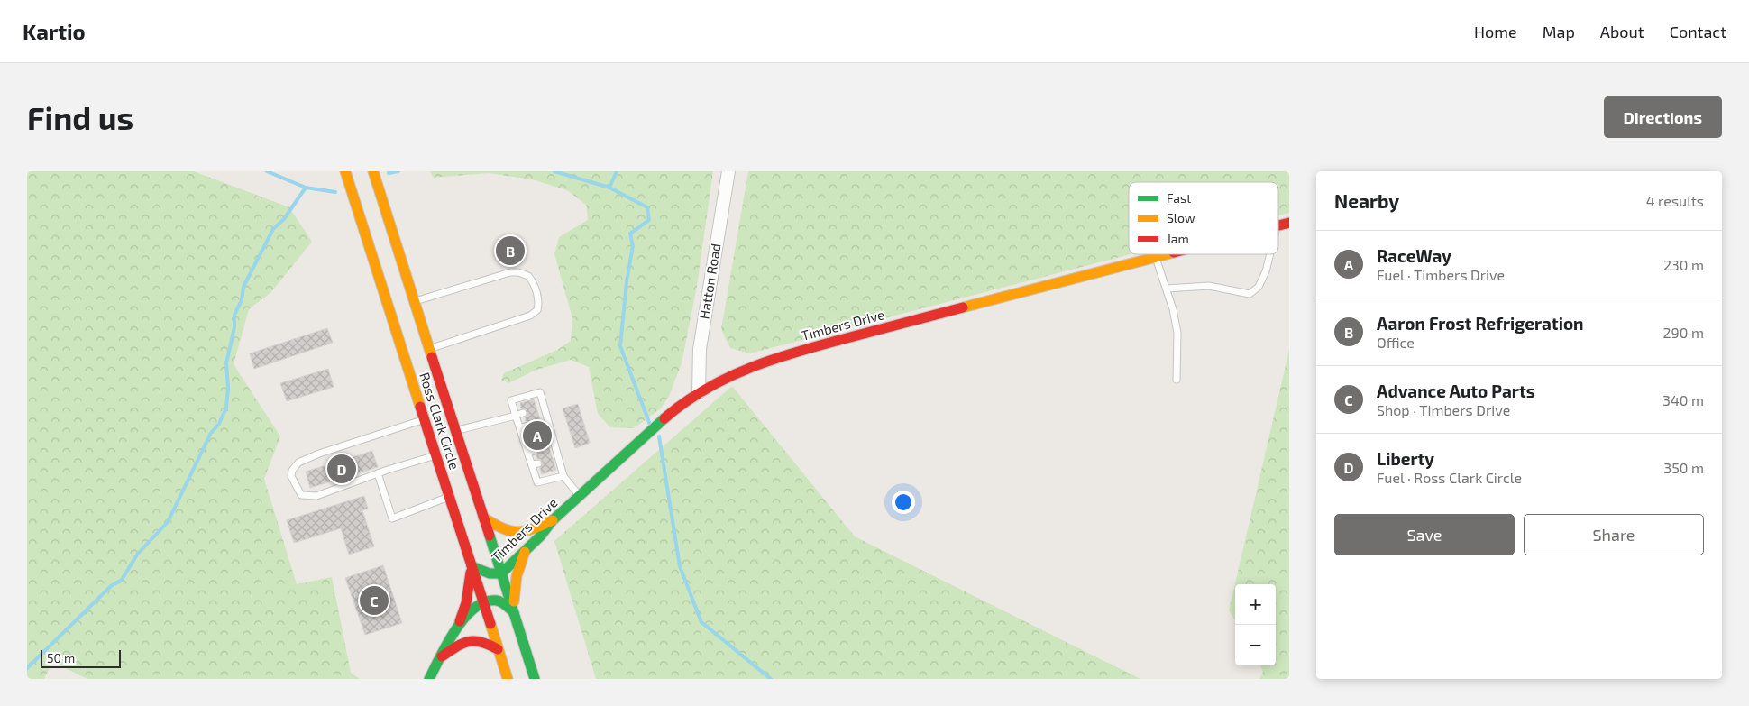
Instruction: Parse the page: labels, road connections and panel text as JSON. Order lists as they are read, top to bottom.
{
  "streets": {
    "main road": ["Timbers Drive", "Ross Clark Circle"],
    "street": ["Hatton Road"]
  },
  "crossings": [
    ["Hatton Road", "Timbers Drive"],
    ["Timbers Drive", "Ross Clark Circle"]
  ],
  "legend": ["Fast", "Slow", "Jam"],
  "scale_bar": "50 m",
  "page": {
    "header": "Kartio",
    "nav": [
      "Home",
      "Map",
      "About",
      "Contact"
    ],
    "buttons": [
      "Directions",
      ["Save", "Share"]
    ],
    "title": "Find us",
    "heading": ["Nearby", "4 results"],
    "list": [
      {
        "mark": "A",
        "name": "RaceWay",
        "note": "Fuel · Timbers Drive",
        "value": "230 m"
      },
      {
        "mark": "B",
        "name": "Aaron Frost Refrigeration",
        "note": "Office",
        "value": "290 m"
      },
      {
        "mark": "C",
        "name": "Advance Auto Parts",
        "note": "Shop · Timbers Drive",
        "value": "340 m"
      },
      {
        "mark": "D",
        "name": "Liberty",
        "note": "Fuel · Ross Clark Circle",
        "value": "350 m"
      }
    ],
    "pins": [
      "B",
      "A",
      "D",
      "C"
    ],
    "map_buttons": ["+", "−"],
    "scale": "50 m"
  }
}
